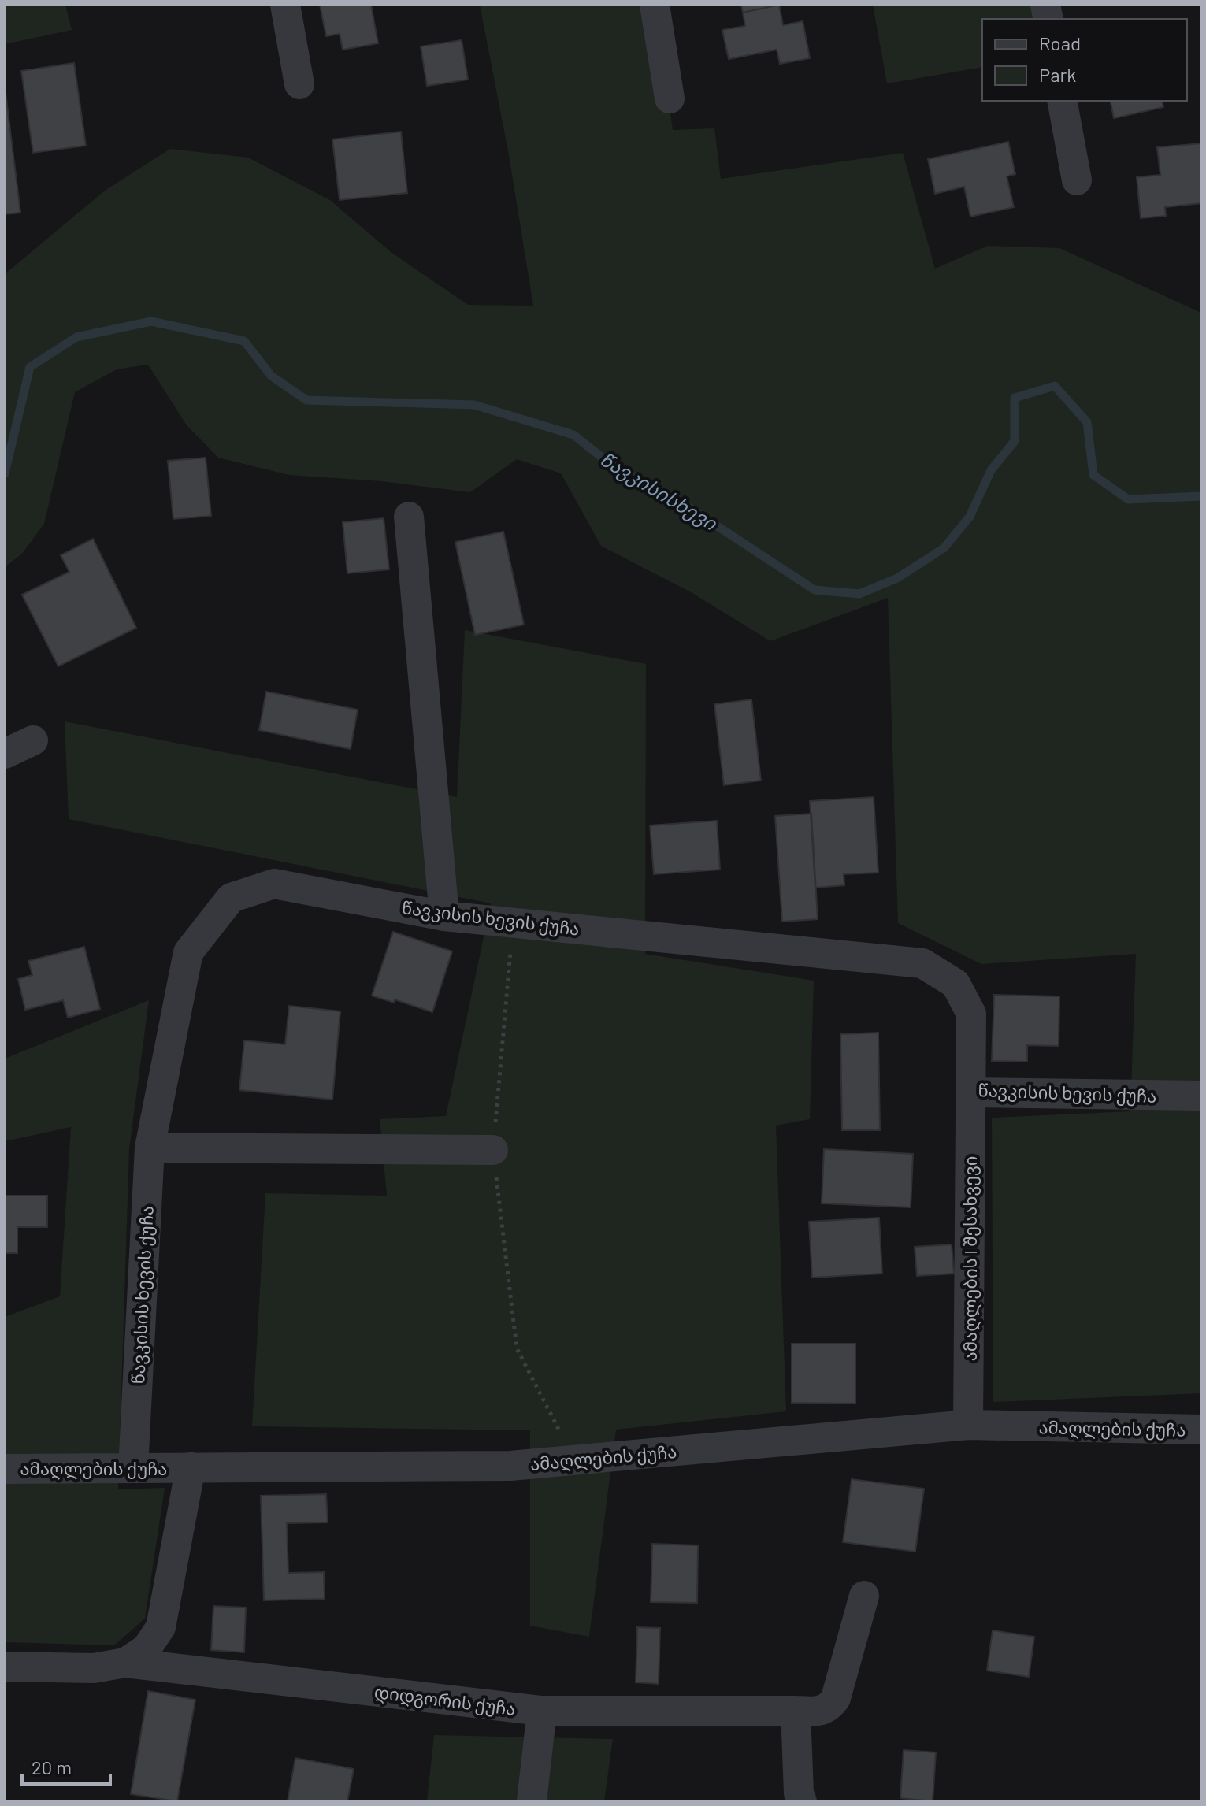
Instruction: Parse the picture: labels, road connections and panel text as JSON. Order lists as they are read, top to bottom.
{
  "streets": {
    "street": [
      "წავკისის ხევის ქუჩა",
      "ამაღლების I შესახვევი",
      "ამაღლების ქუჩა",
      "დიდგორის ქუჩა"
    ]
  },
  "crossings": [
    ["წავკისის ხევის ქუჩა", "ამაღლების I შესახვევი"],
    ["წავკისის ხევის ქუჩა", "ამაღლების ქუჩა"],
    ["ამაღლების I შესახვევი", "ამაღლების ქუჩა"]
  ],
  "water": ["წავკისისხევი"],
  "legend": ["Road", "Park"],
  "scale_bar": "20 m"
}
